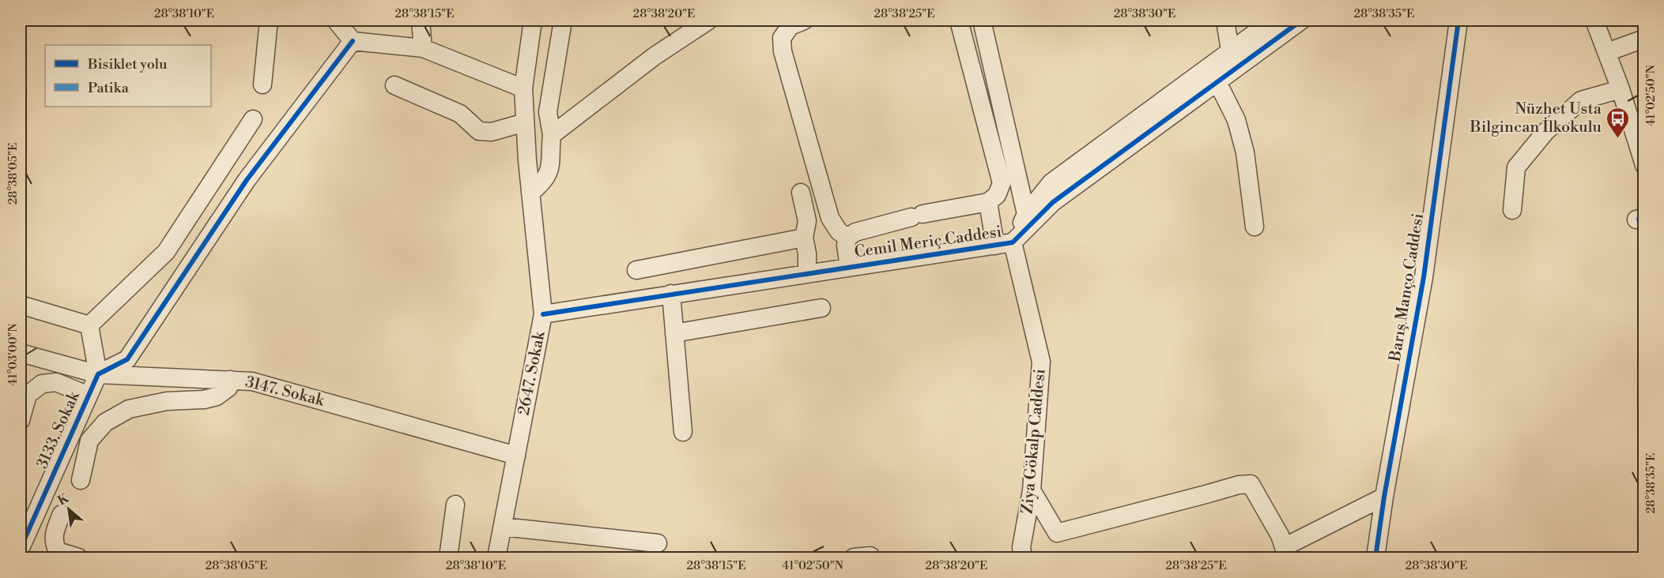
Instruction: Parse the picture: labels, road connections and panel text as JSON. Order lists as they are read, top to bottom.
{
  "streets": {
    "street": [
      "Cemil Meriç Caddesi",
      "Barış Manço Caddesi",
      "2647. Sokak",
      "3147. Sokak",
      "3133. Sokak",
      "Ziya Gökalp Caddesi"
    ]
  },
  "crossings": [
    ["Cemil Meriç Caddesi", "2647. Sokak"],
    ["Cemil Meriç Caddesi", "Ziya Gökalp Caddesi"],
    ["2647. Sokak", "3147. Sokak"],
    ["3147. Sokak", "3133. Sokak"]
  ],
  "places": {
    "bus stop": ["Nüzhet Usta Bilgincan İlkokulu"]
  },
  "legend": ["Bisiklet yolu", "Patika"],
  "north": "top left",
  "coordinates": [
    "28°38'10\"E",
    "28°38'15\"E",
    "28°38'20\"E",
    "28°38'25\"E",
    "28°38'30\"E",
    "28°38'35\"E",
    "41°02'50\"N",
    "28°38'05\"E",
    "41°03'00\"N"
  ]
}
